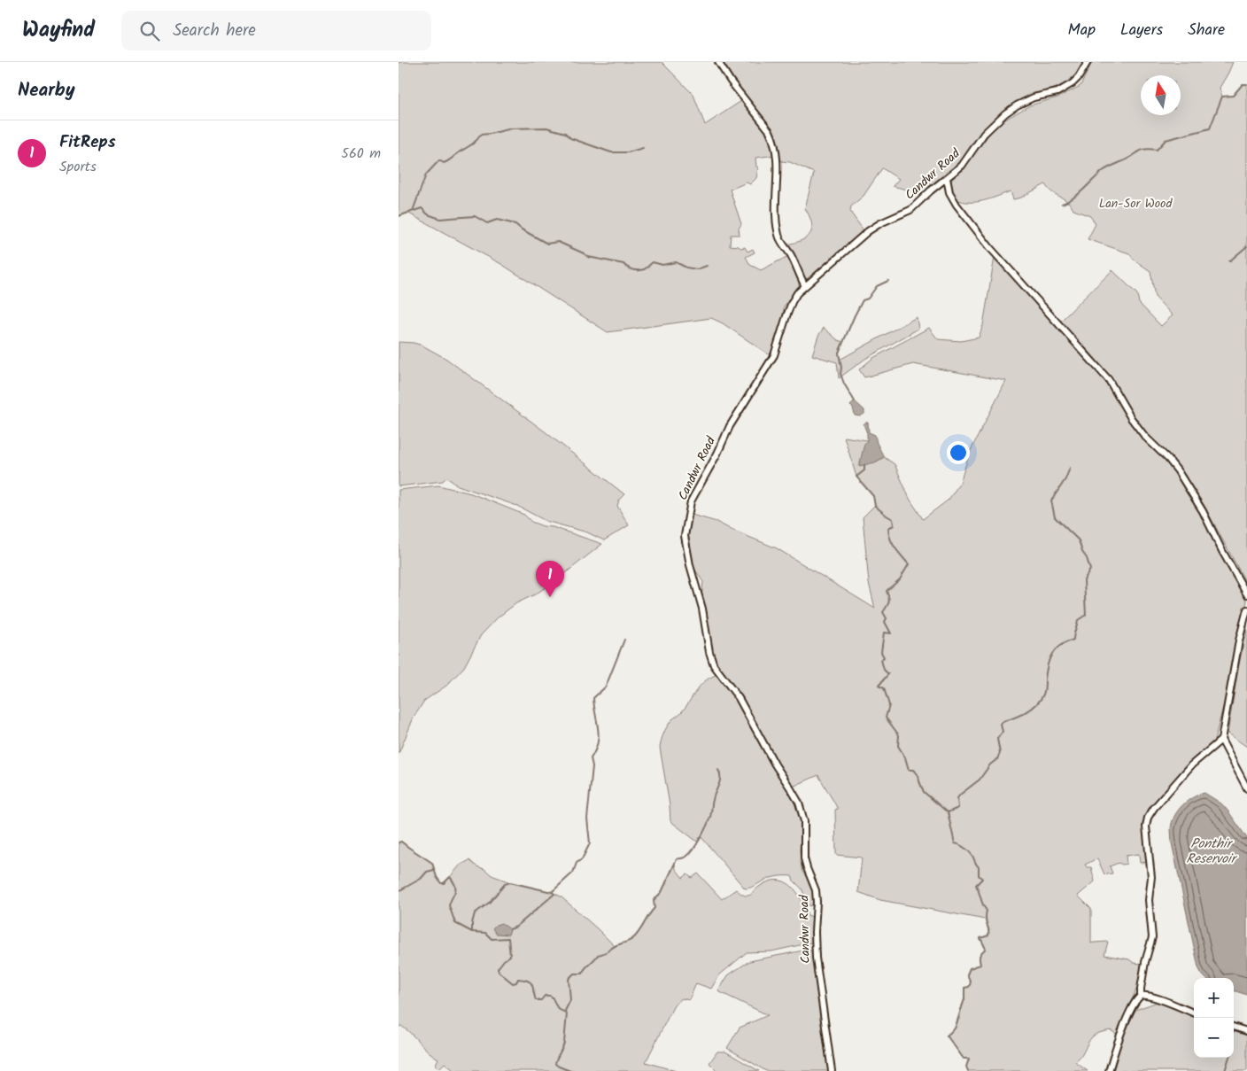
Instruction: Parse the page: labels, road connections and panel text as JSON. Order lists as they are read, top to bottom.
{
  "streets": {
    "street": ["Candwr Road"]
  },
  "water": ["Ponthir Reservoir"],
  "parks": ["Lan-Sor Wood"],
  "north": "top",
  "page": {
    "header": "Wayfind",
    "search": "Search here",
    "nav": ["Map", "Layers", "Share"],
    "heading": "Nearby",
    "list": [
      {
        "mark": "1",
        "name": "FitReps",
        "note": "Sports",
        "value": "560 m"
      }
    ],
    "pins": "1",
    "map_buttons": ["+", "−"]
  }
}
